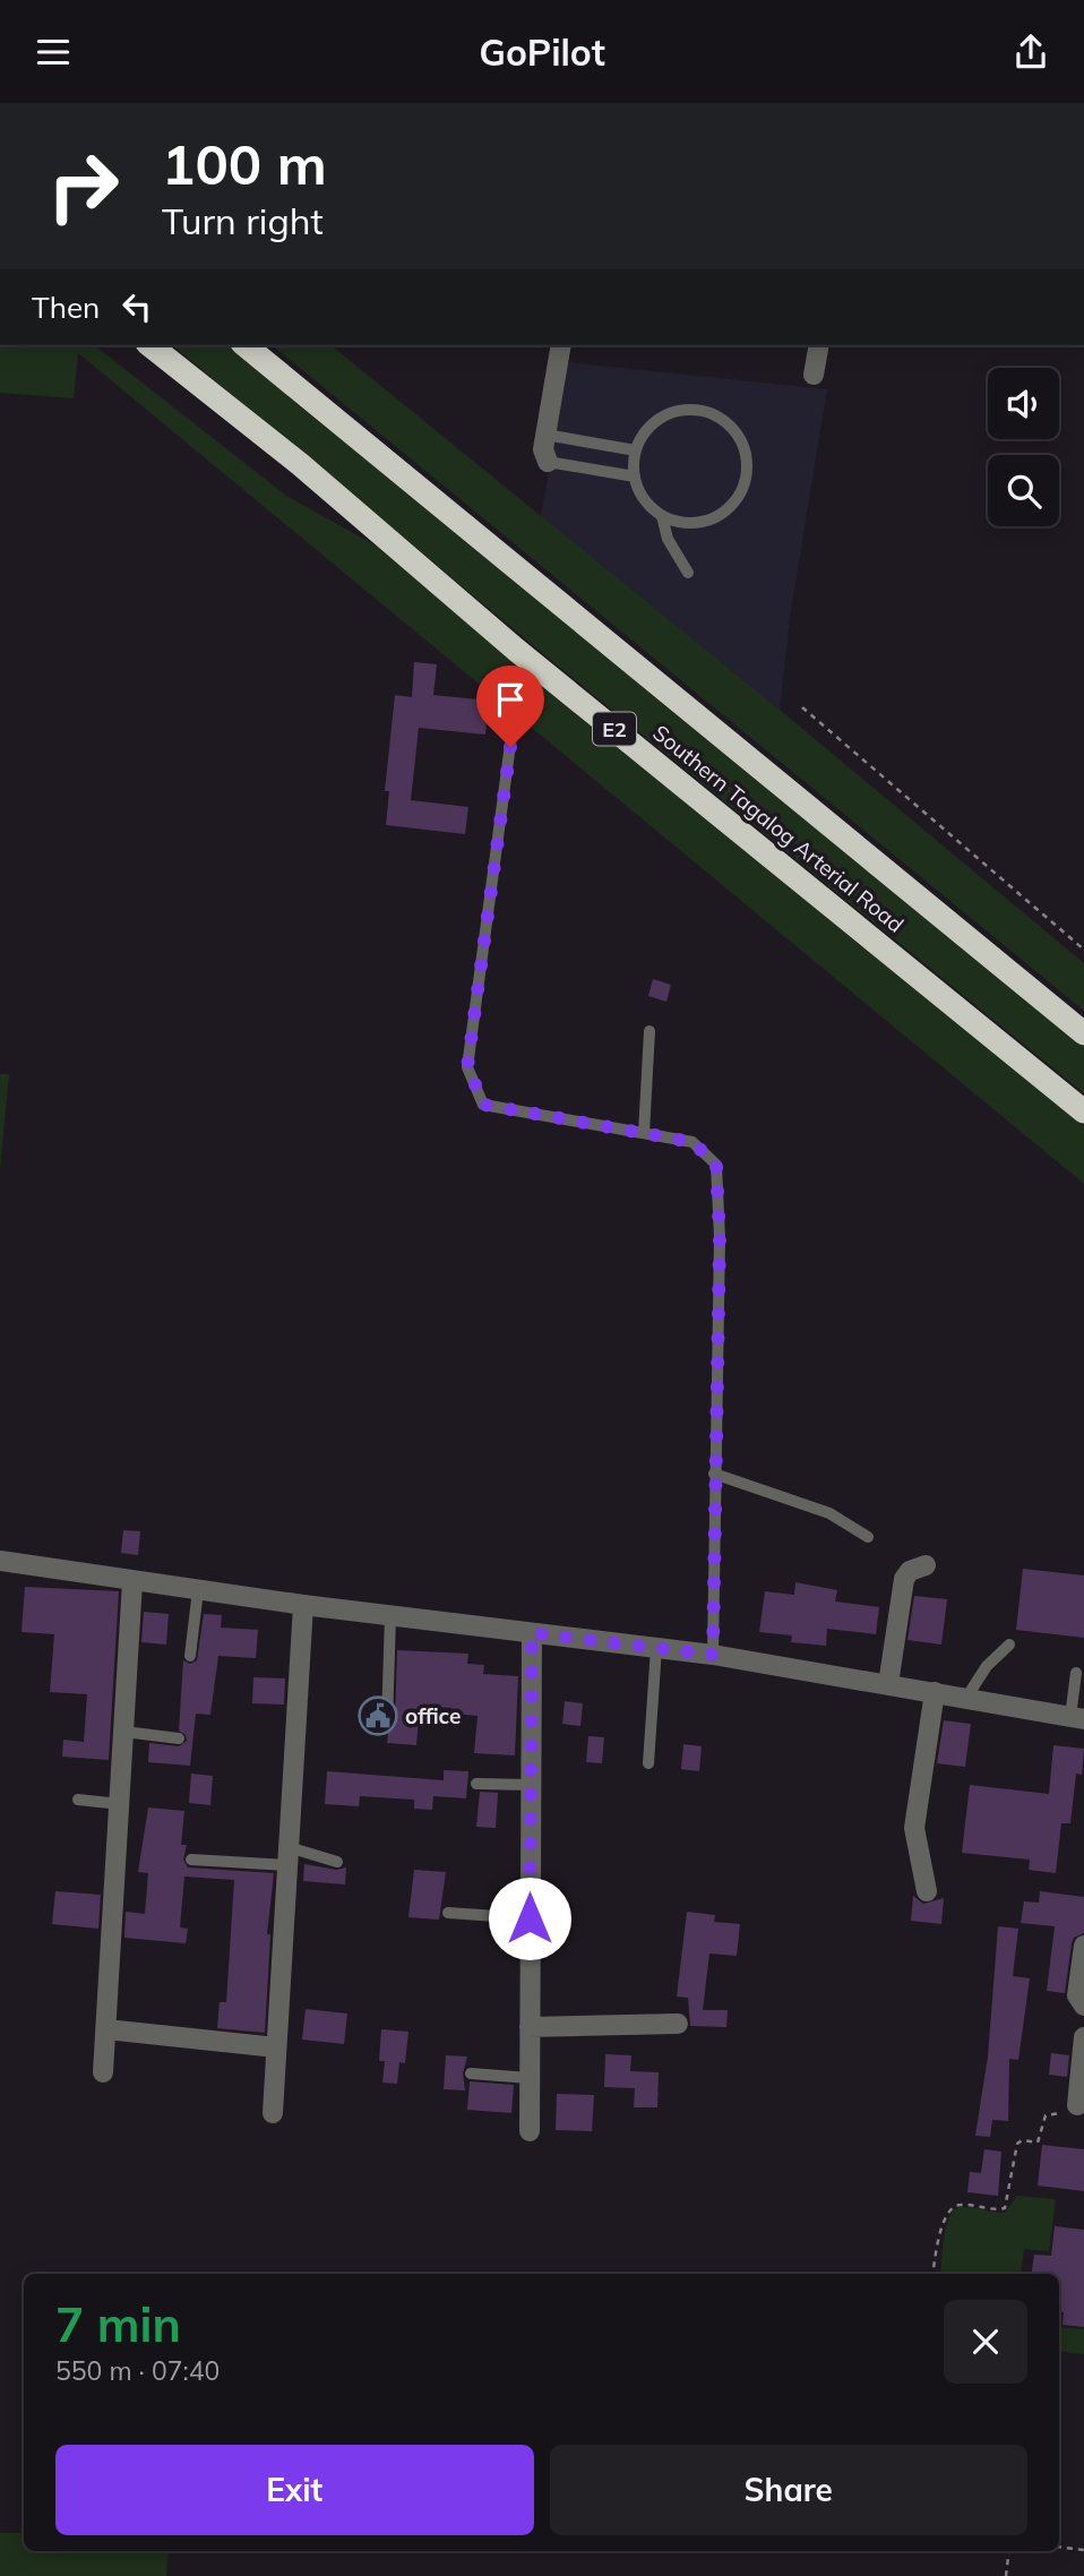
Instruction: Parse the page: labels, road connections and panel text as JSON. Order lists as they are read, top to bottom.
{
  "streets": {
    "highway": ["E2", "Southern Tagalog Arterial Road"]
  },
  "places": {
    "public building": ["office"]
  },
  "page": {
    "header": "GoPilot",
    "turn": ["100 m", "Turn right"],
    "then": "Then",
    "heading": ["7 min", "550 m · 07:40"],
    "buttons": ["Exit", "Share"]
  }
}
